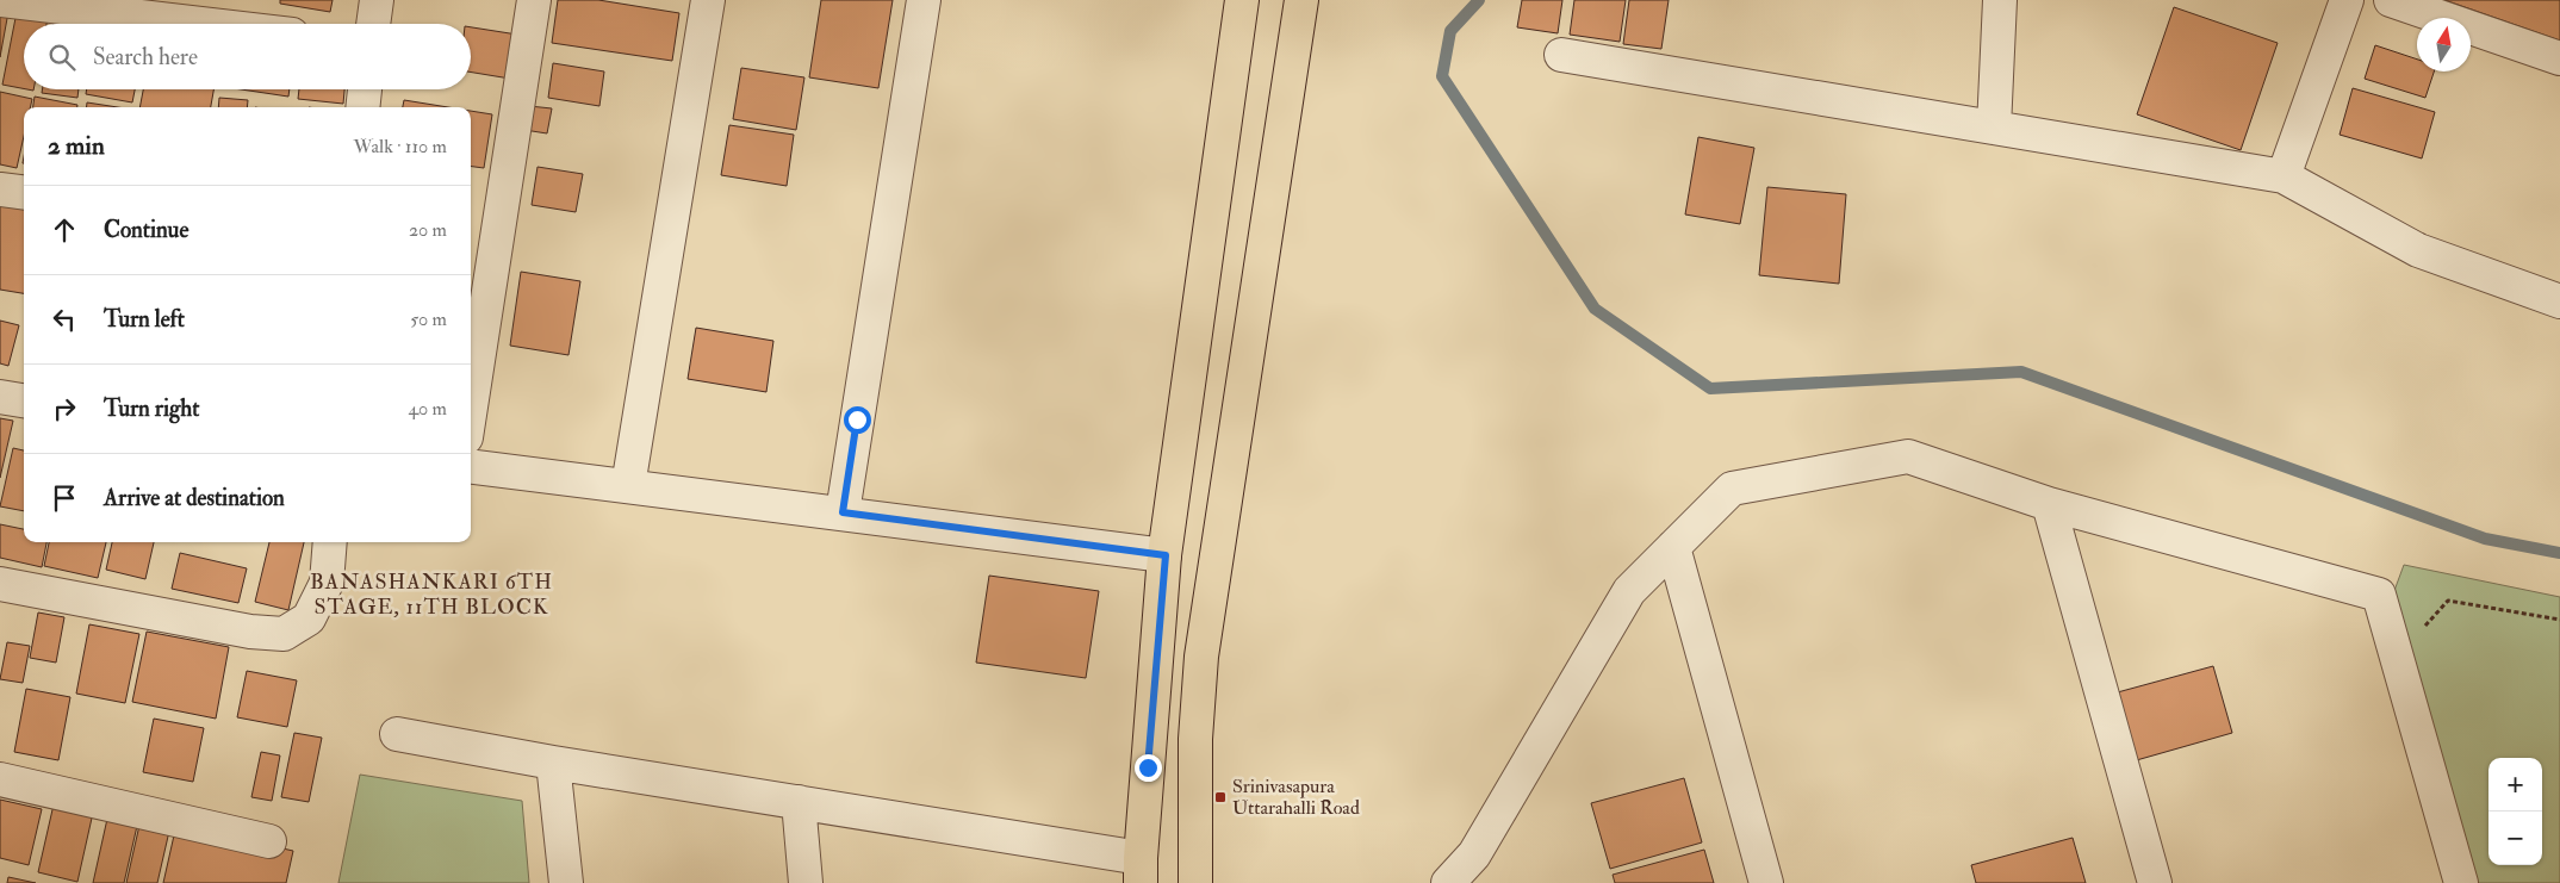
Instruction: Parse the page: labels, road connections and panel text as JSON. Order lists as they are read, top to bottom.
{
  "districts": ["BANASHANKARI 6TH STAGE, 11TH BLOCK"],
  "places": {
    "transit": ["Srinivasapura Uttarahalli Road"]
  },
  "north": "top",
  "page": {
    "search": "Search here",
    "heading": ["2 min", "Walk · 110 m"],
    "list": [
      ["Continue", "20 m"],
      ["Turn left", "50 m"],
      ["Turn right", "40 m"],
      "Arrive at destination"
    ],
    "map_buttons": ["+", "−"]
  }
}
